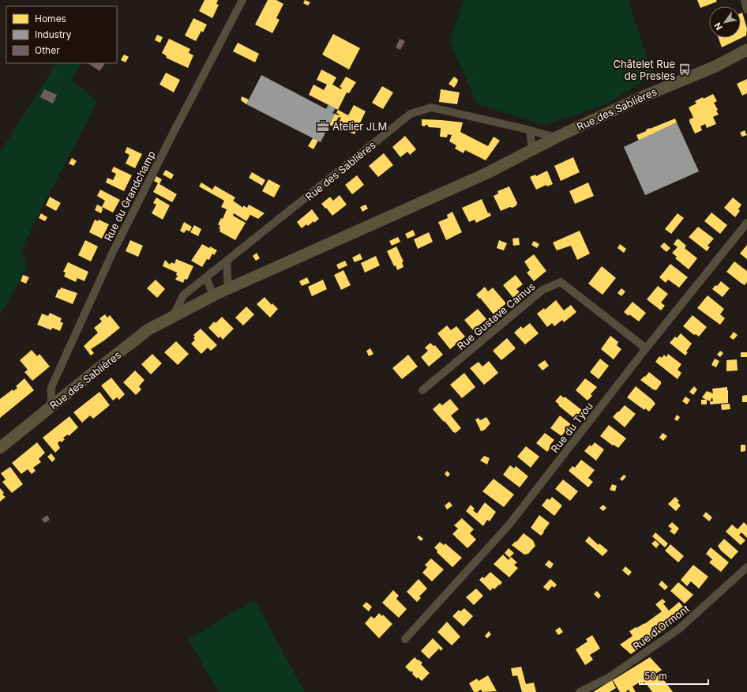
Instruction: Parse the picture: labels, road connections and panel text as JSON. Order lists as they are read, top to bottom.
{
  "streets": {
    "main road": ["Rue des Sablières"],
    "street": [
      "Rue du Grandchamp",
      "Rue Gustave Camus",
      "Rue du Tyou",
      "Rue d'Ormont"
    ]
  },
  "crossings": [
    ["Rue des Sablières", "Rue du Grandchamp"],
    ["Rue Gustave Camus", "Rue du Tyou"]
  ],
  "places": {
    "bus stop": ["Châtelet Rue de Presles"],
    "office": ["Atelier JLM"]
  },
  "legend": ["Homes", "Industry", "Other"],
  "scale_bar": "50 m",
  "north": "bottom left"
}
